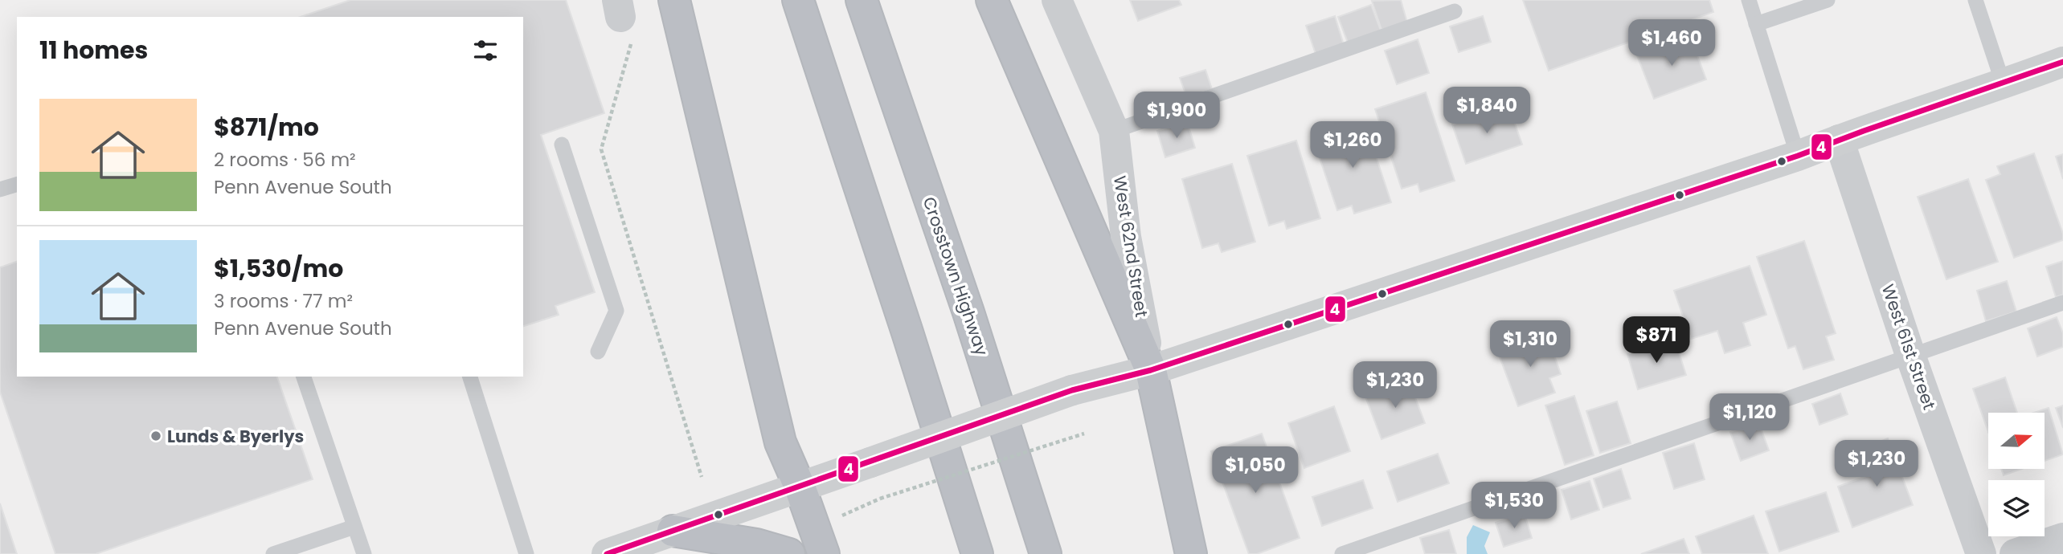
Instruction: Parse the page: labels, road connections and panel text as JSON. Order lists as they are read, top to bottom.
{
  "streets": {
    "highway": ["Crosstown Highway"],
    "street": ["West 62nd Street", "West 61st Street"]
  },
  "places": ["Lunds & Byerlys"],
  "lines": ["transit line 4"],
  "north": "right",
  "page": {
    "heading": "11 homes",
    "price": [
      "$1,460",
      "$1,840",
      "$1,900",
      "$1,260",
      "$871",
      "$1,310",
      "$1,230",
      "$1,120",
      "$1,230",
      "$1,050",
      "$1,530"
    ],
    "list": [
      {
        "name": "$871/mo",
        "note": "2 rooms · 56 m² · Penn Avenue South"
      },
      {
        "name": "$1,530/mo",
        "note": "3 rooms · 77 m² · Penn Avenue South"
      }
    ]
  }
}
